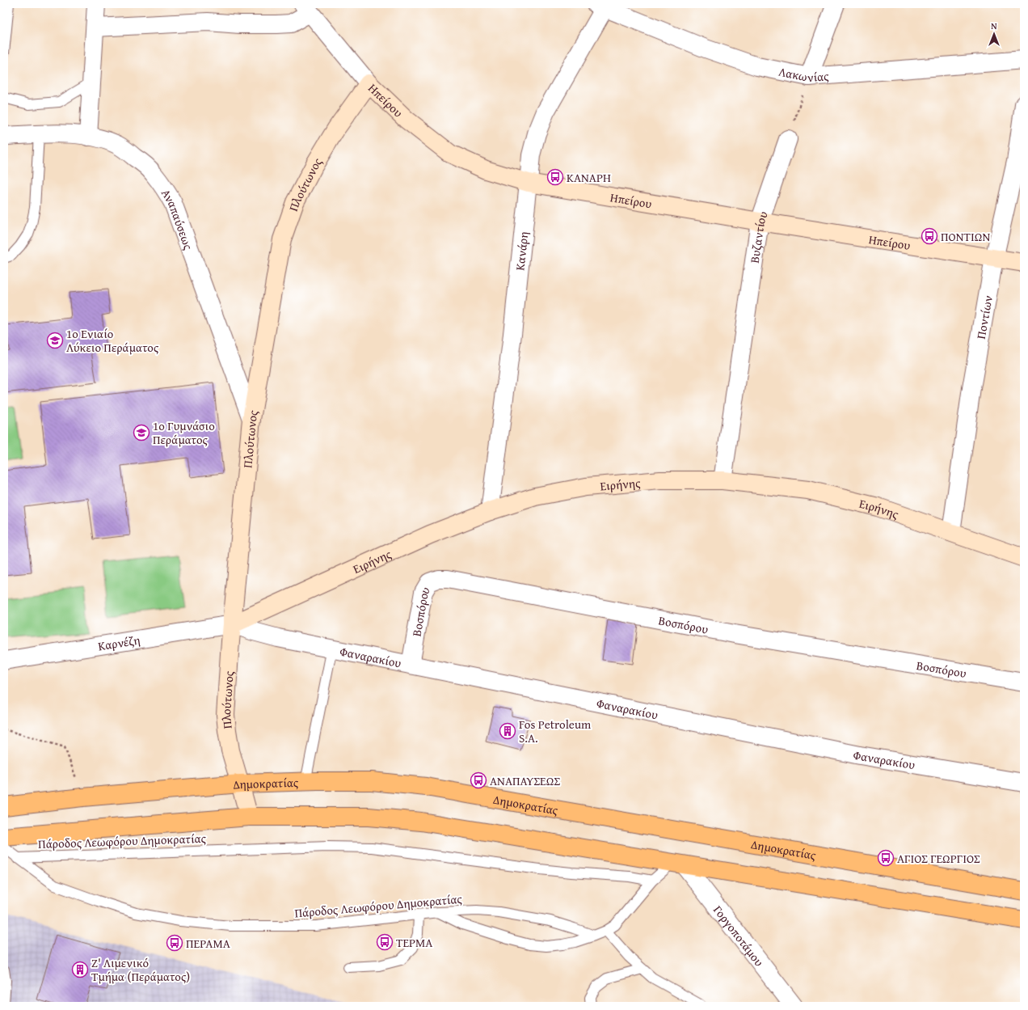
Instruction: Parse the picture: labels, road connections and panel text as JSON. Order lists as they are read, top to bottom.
{
  "streets": {
    "main road": ["Δημοκρατίας"],
    "street": [
      "Λακωνίας",
      "Ηπείρου",
      "Πλούτωνος",
      "Αναπαύσεως",
      "Βυζαντίου",
      "Κανάρη",
      "Ποντίων",
      "Ειρήνης",
      "Βοσπόρου",
      "Καρνέζη",
      "Φαναρακίου",
      "Γοργοποτάμου"
    ],
    "lane": ["Πάροδος Λεωφόρου Δημοκρατίας"]
  },
  "crossings": [
    ["Λακωνίας", "Κανάρη"],
    ["Ηπείρου", "Πλούτωνος"],
    ["Ηπείρου", "Βυζαντίου"],
    ["Ηπείρου", "Κανάρη"],
    ["Ηπείρου", "Ποντίων"],
    ["Πλούτωνος", "Αναπαύσεως"],
    ["Πλούτωνος", "Ειρήνης"],
    ["Πλούτωνος", "Καρνέζη"],
    ["Πλούτωνος", "Φαναρακίου"],
    ["Πλούτωνος", "Δημοκρατίας"],
    ["Βυζαντίου", "Ειρήνης"],
    ["Κανάρη", "Ειρήνης"],
    ["Ποντίων", "Ειρήνης"],
    ["Ειρήνης", "Καρνέζη"],
    ["Ειρήνης", "Φαναρακίου"],
    ["Βοσπόρου", "Φαναρακίου"],
    ["Καρνέζη", "Φαναρακίου"]
  ],
  "places": {
    "bus stop": [
      "ΚΑΝΑΡΗ",
      "ΠΟΝΤΙΩΝ",
      "ΑΝΑΠΑΥΣΕΩΣ",
      "ΑΓΙΟΣ ΓΕΩΡΓΙΟΣ",
      "ΤΕΡΜΑ",
      "ΠΕΡΑΜΑ"
    ],
    "school or university": ["1ο Ενιαίο Λύκειο Περάματος", "1ο Γυμνάσιο Περάματος"],
    "building": ["Fos Petroleum S.A.", "Ζ' Λιμενικό Τμήμα (Περάματος)"]
  },
  "north": "top"
}
